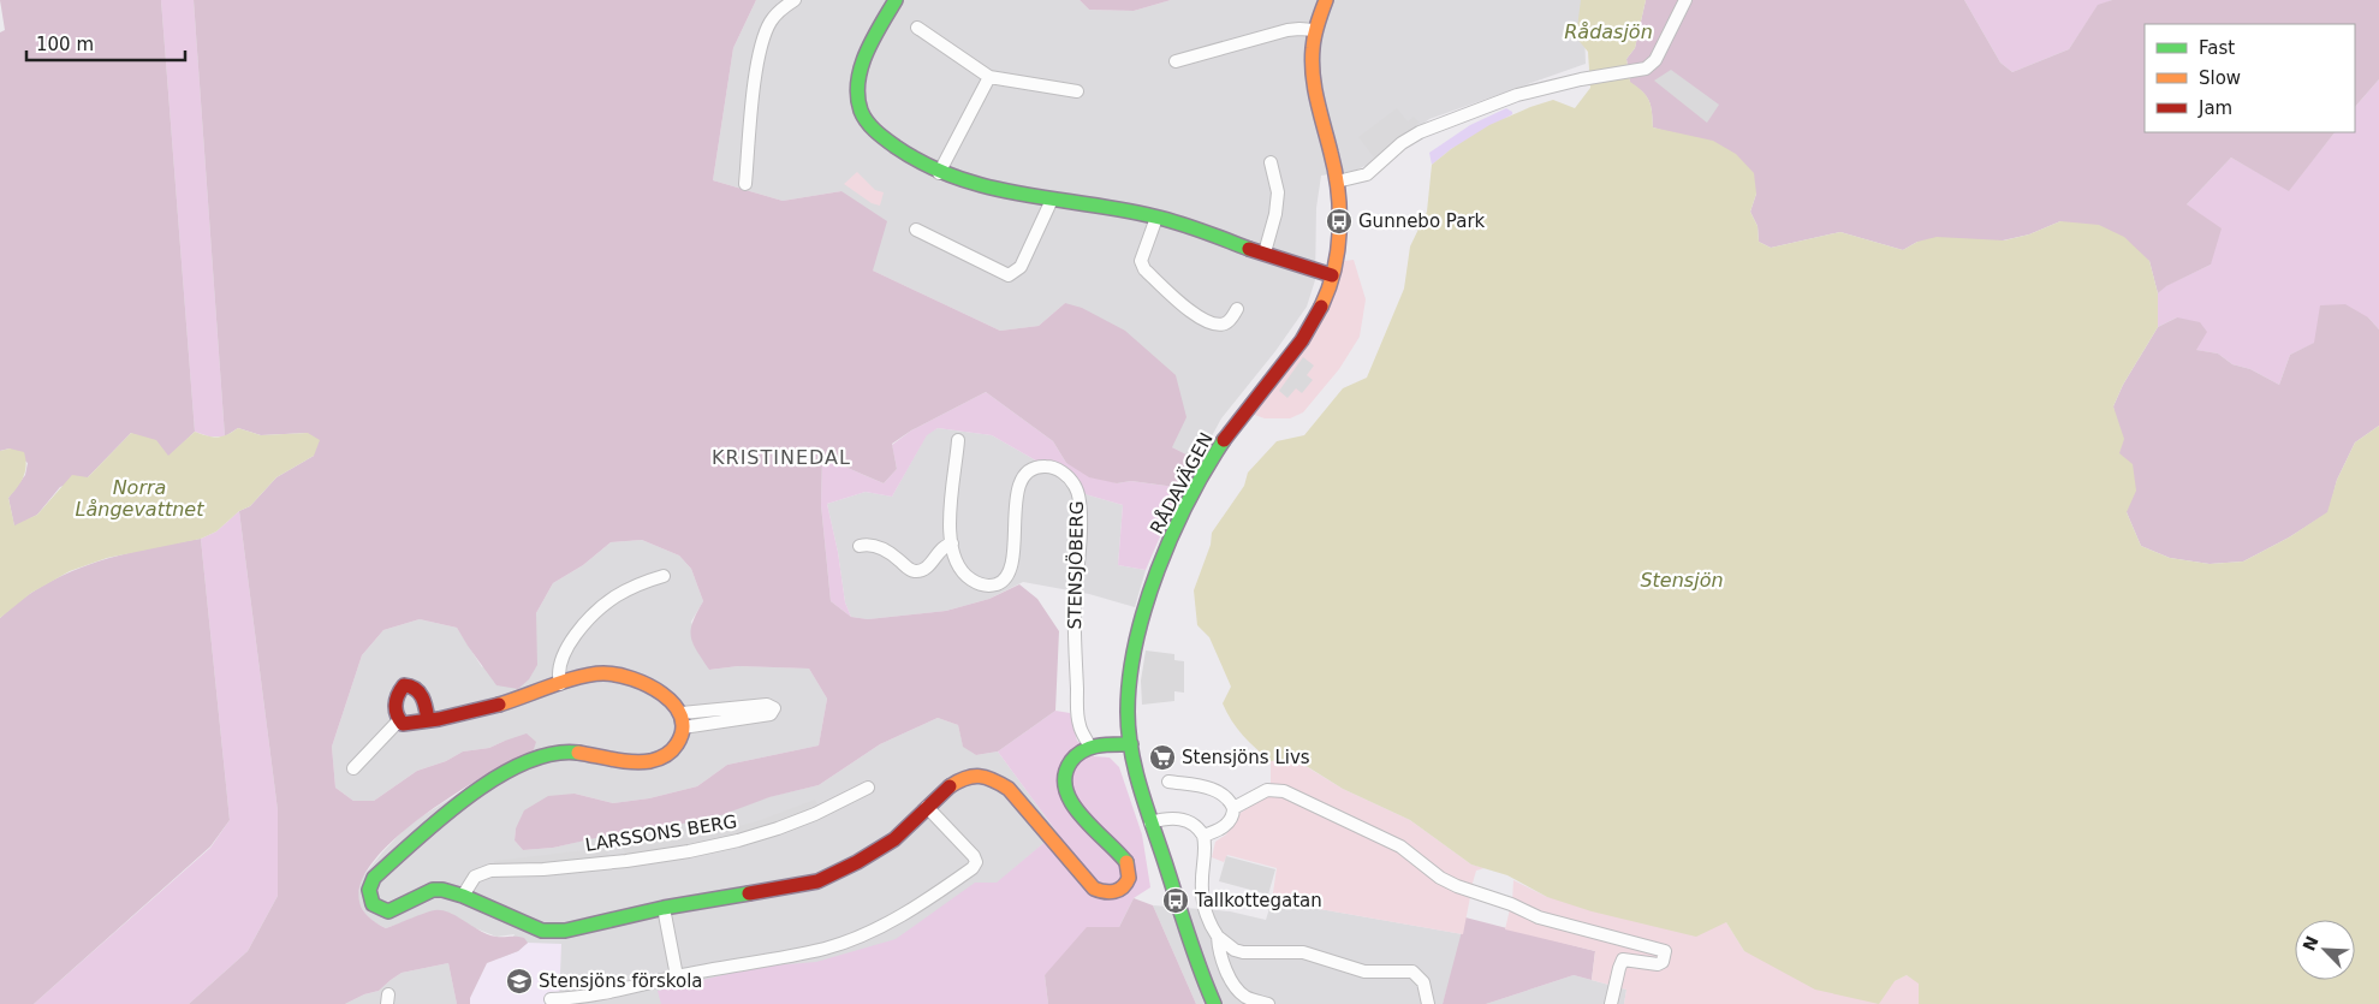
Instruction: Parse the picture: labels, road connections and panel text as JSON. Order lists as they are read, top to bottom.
{
  "streets": {
    "street": ["RÅDAVÄGEN", "STENSJÖBERG", "LARSSONS BERG"]
  },
  "districts": ["KRISTINEDAL"],
  "water": ["Rådasjön", "Norra Långevattnet", "Stensjön"],
  "places": {
    "bus stop": ["Gunnebo Park", "Tallkottegatan"],
    "supermarket": ["Stensjöns Livs"],
    "school or university": ["Stensjöns förskola"]
  },
  "legend": ["Fast", "Slow", "Jam"],
  "scale_bar": "100 m",
  "north": "top left"
}
